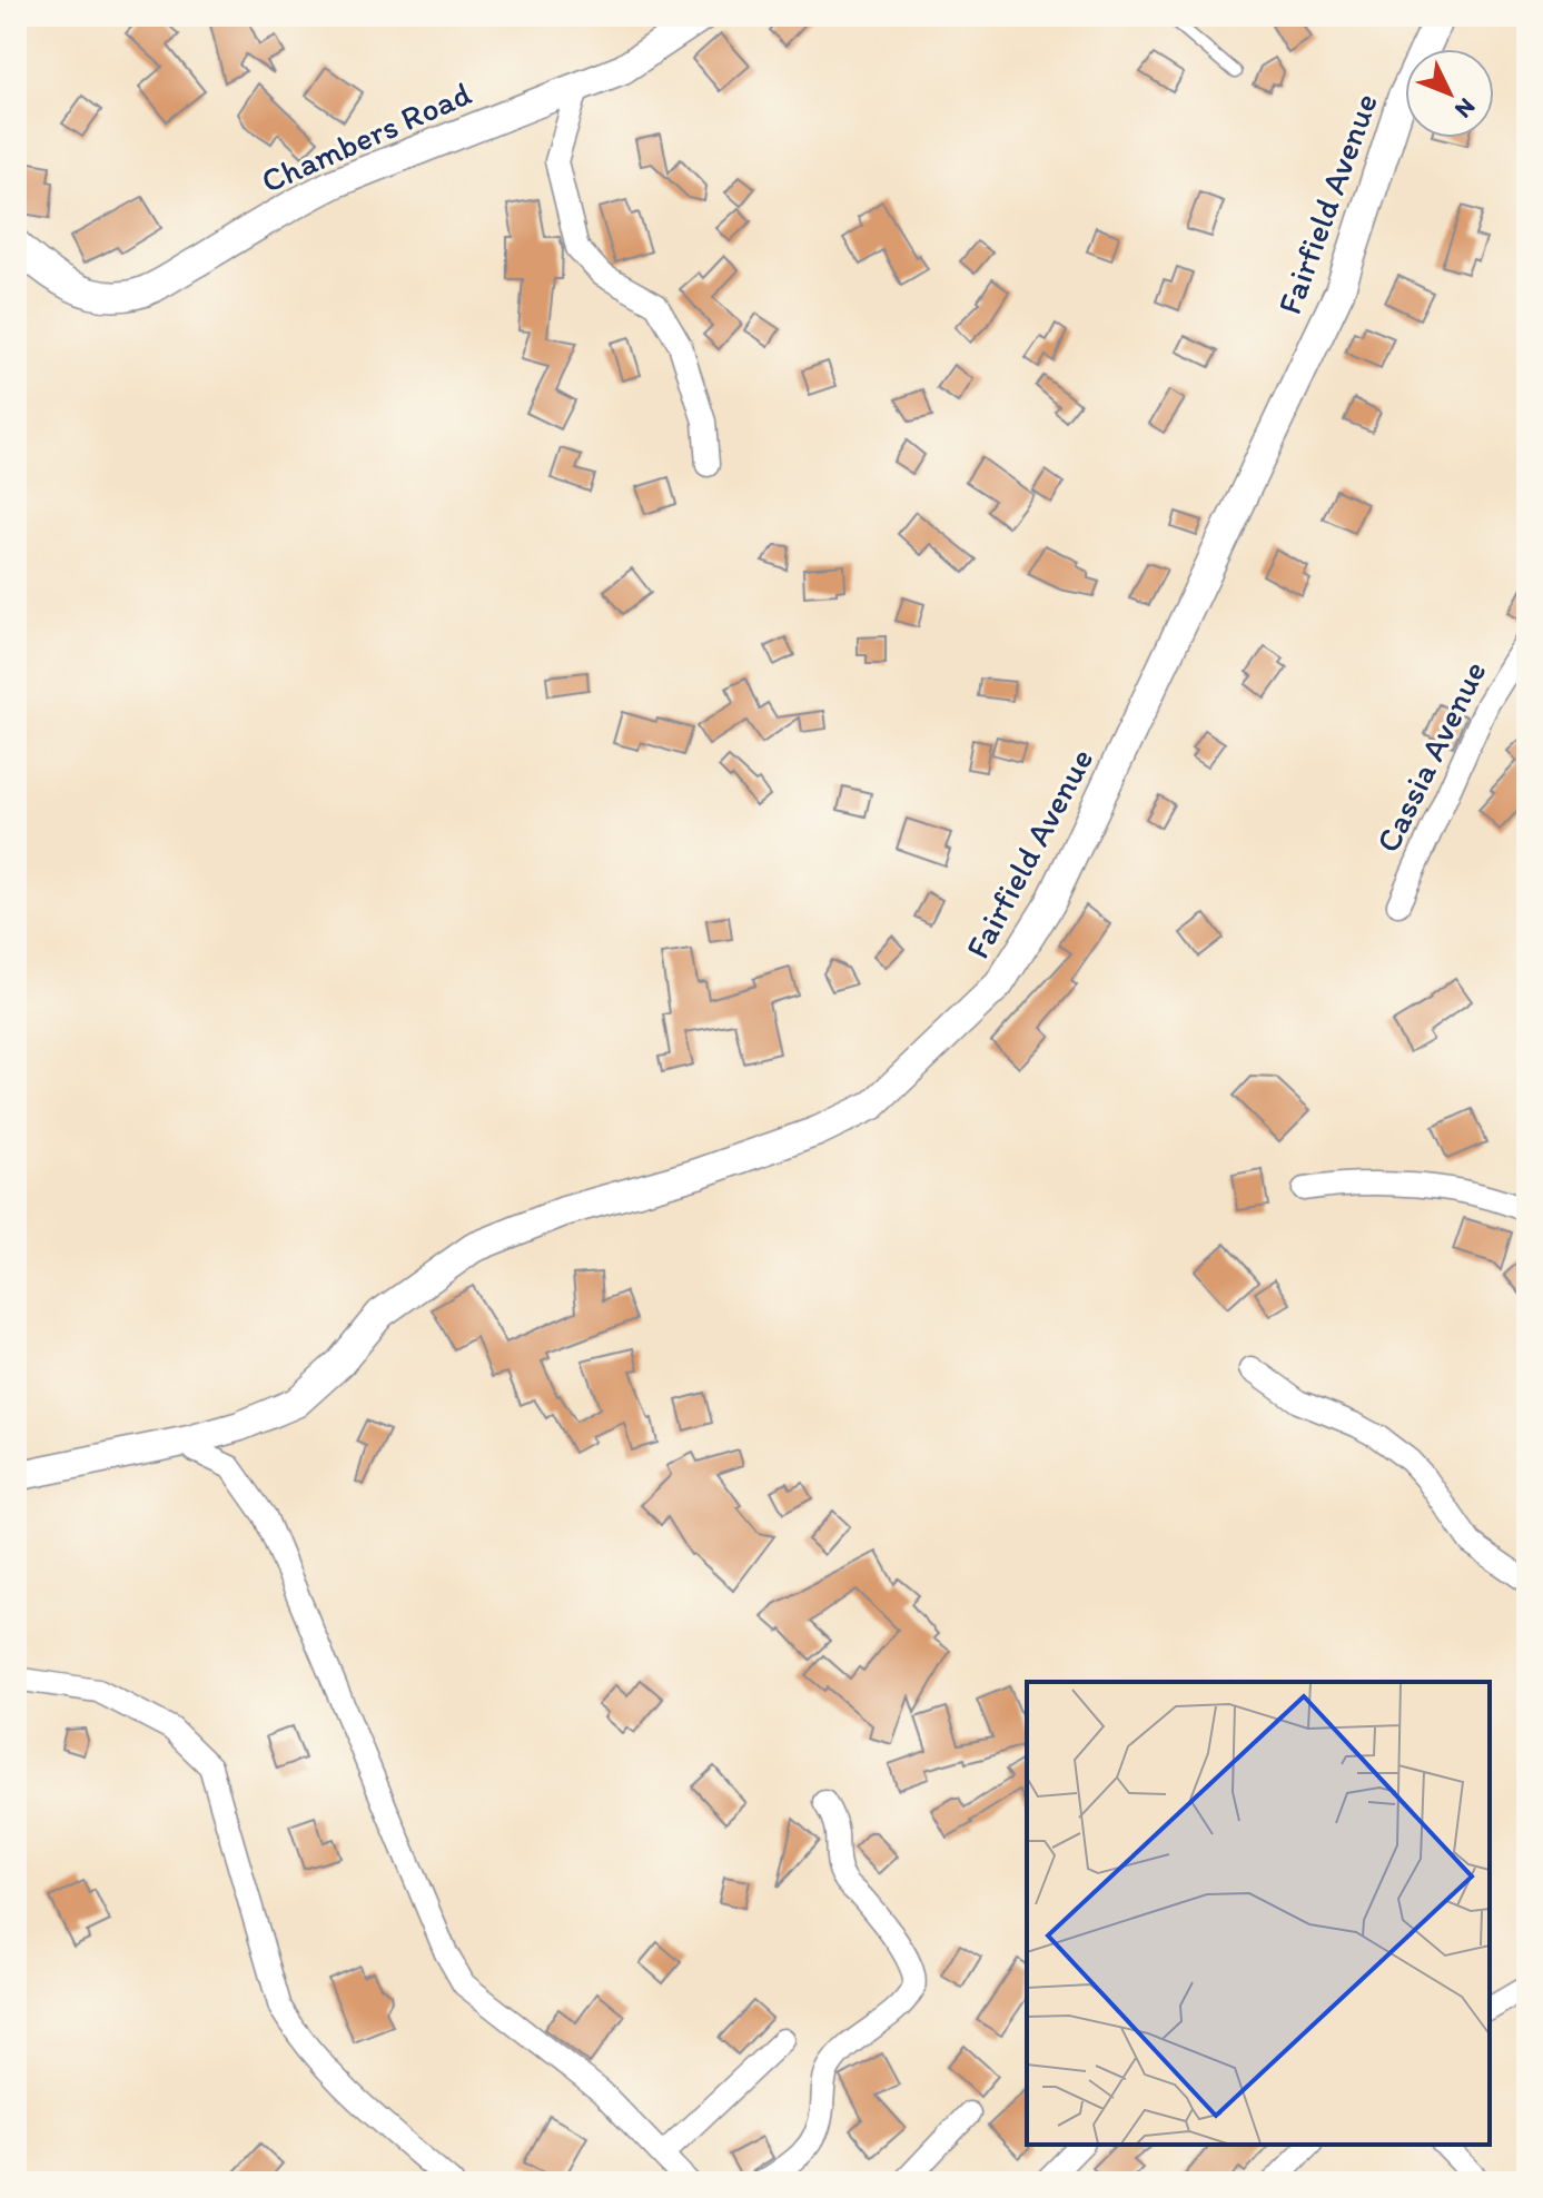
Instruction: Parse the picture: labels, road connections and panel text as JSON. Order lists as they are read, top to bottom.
{
  "streets": {
    "street": ["Chambers Road", "Fairfield Avenue", "Cassia Avenue"]
  },
  "north": "bottom right"
}
